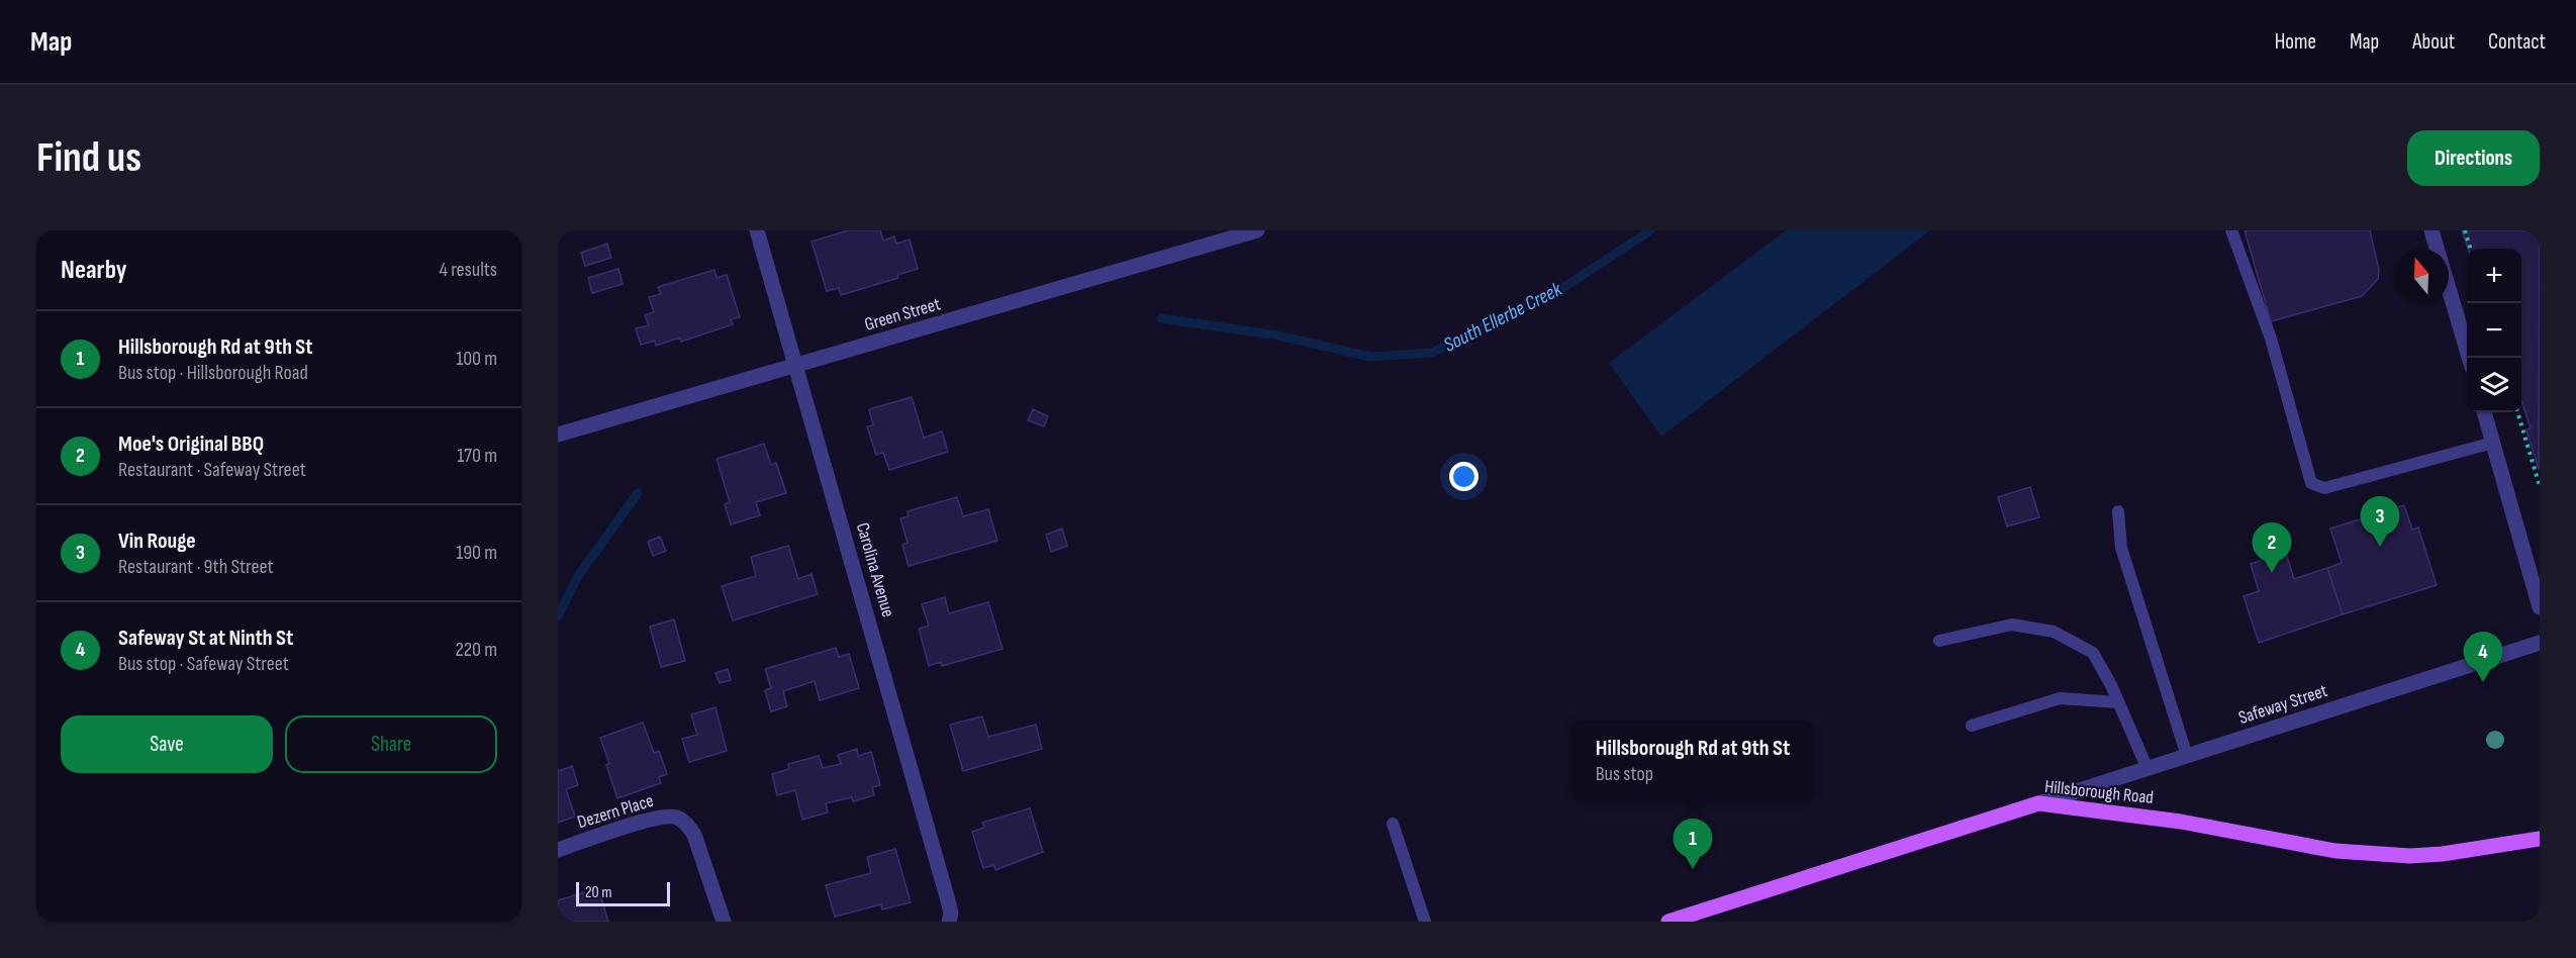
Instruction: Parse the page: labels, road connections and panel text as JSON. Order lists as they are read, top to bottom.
{
  "streets": {
    "main road": ["Hillsborough Road"],
    "street": [
      "Green Street",
      "Carolina Avenue",
      "Safeway Street",
      "Dezern Place"
    ]
  },
  "crossings": [
    ["Green Street", "Carolina Avenue"],
    ["Safeway Street", "Hillsborough Road"]
  ],
  "water": ["South Ellerbe Creek"],
  "scale_bar": "20 m",
  "north": "top",
  "page": {
    "header": "Map",
    "nav": [
      "Home",
      "Map",
      "About",
      "Contact"
    ],
    "buttons": [
      "Directions",
      ["Save", "Share"]
    ],
    "title": "Find us",
    "heading": ["Nearby", "4 results"],
    "map_buttons": ["+", "−"],
    "list": [
      {
        "mark": "1",
        "name": "Hillsborough Rd at 9th St",
        "note": "Bus stop · Hillsborough Road",
        "value": "100 m"
      },
      {
        "mark": "2",
        "name": "Moe's Original BBQ",
        "note": "Restaurant · Safeway Street",
        "value": "170 m"
      },
      {
        "mark": "3",
        "name": "Vin Rouge",
        "note": "Restaurant · 9th Street",
        "value": "190 m"
      },
      {
        "mark": "4",
        "name": "Safeway St at Ninth St",
        "note": "Bus stop · Safeway Street",
        "value": "220 m"
      }
    ],
    "pins": [
      "3",
      "2",
      "4",
      "1"
    ],
    "popup": ["Hillsborough Rd at 9th St", "Bus stop"],
    "scale": "20 m"
  }
}
